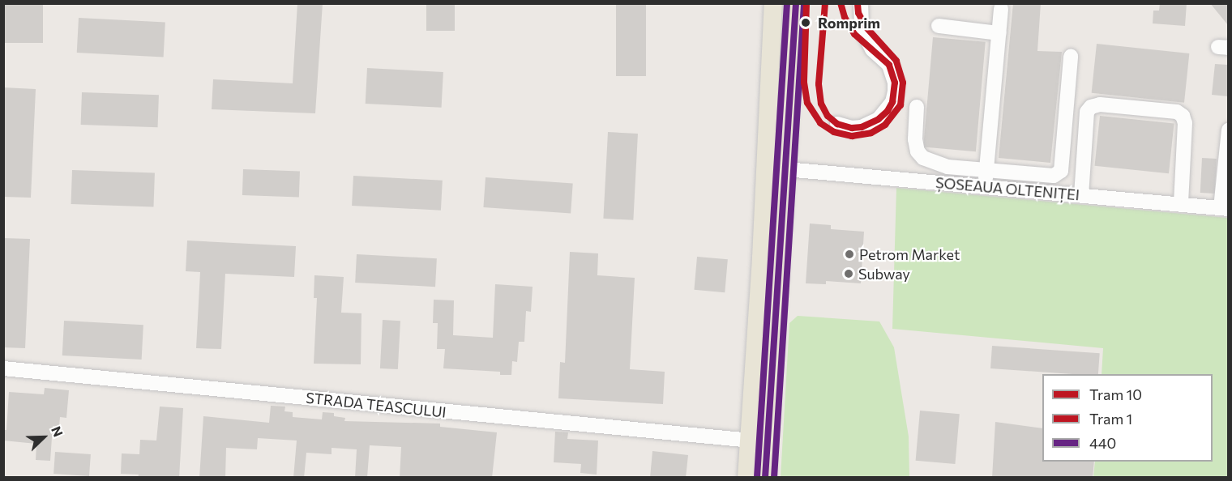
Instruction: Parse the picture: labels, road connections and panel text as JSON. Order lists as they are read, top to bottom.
{
  "streets": {
    "street": ["ȘOSEAUA OLTENIȚEI", "STRADA TEASCULUI"]
  },
  "places": ["Romprim", "Petrom Market", "Subway"],
  "lines": ["tram line 10", "tram line 1", "transit line 440"],
  "legend": ["Tram 10", "Tram 1", "440"],
  "north": "top right"
}
